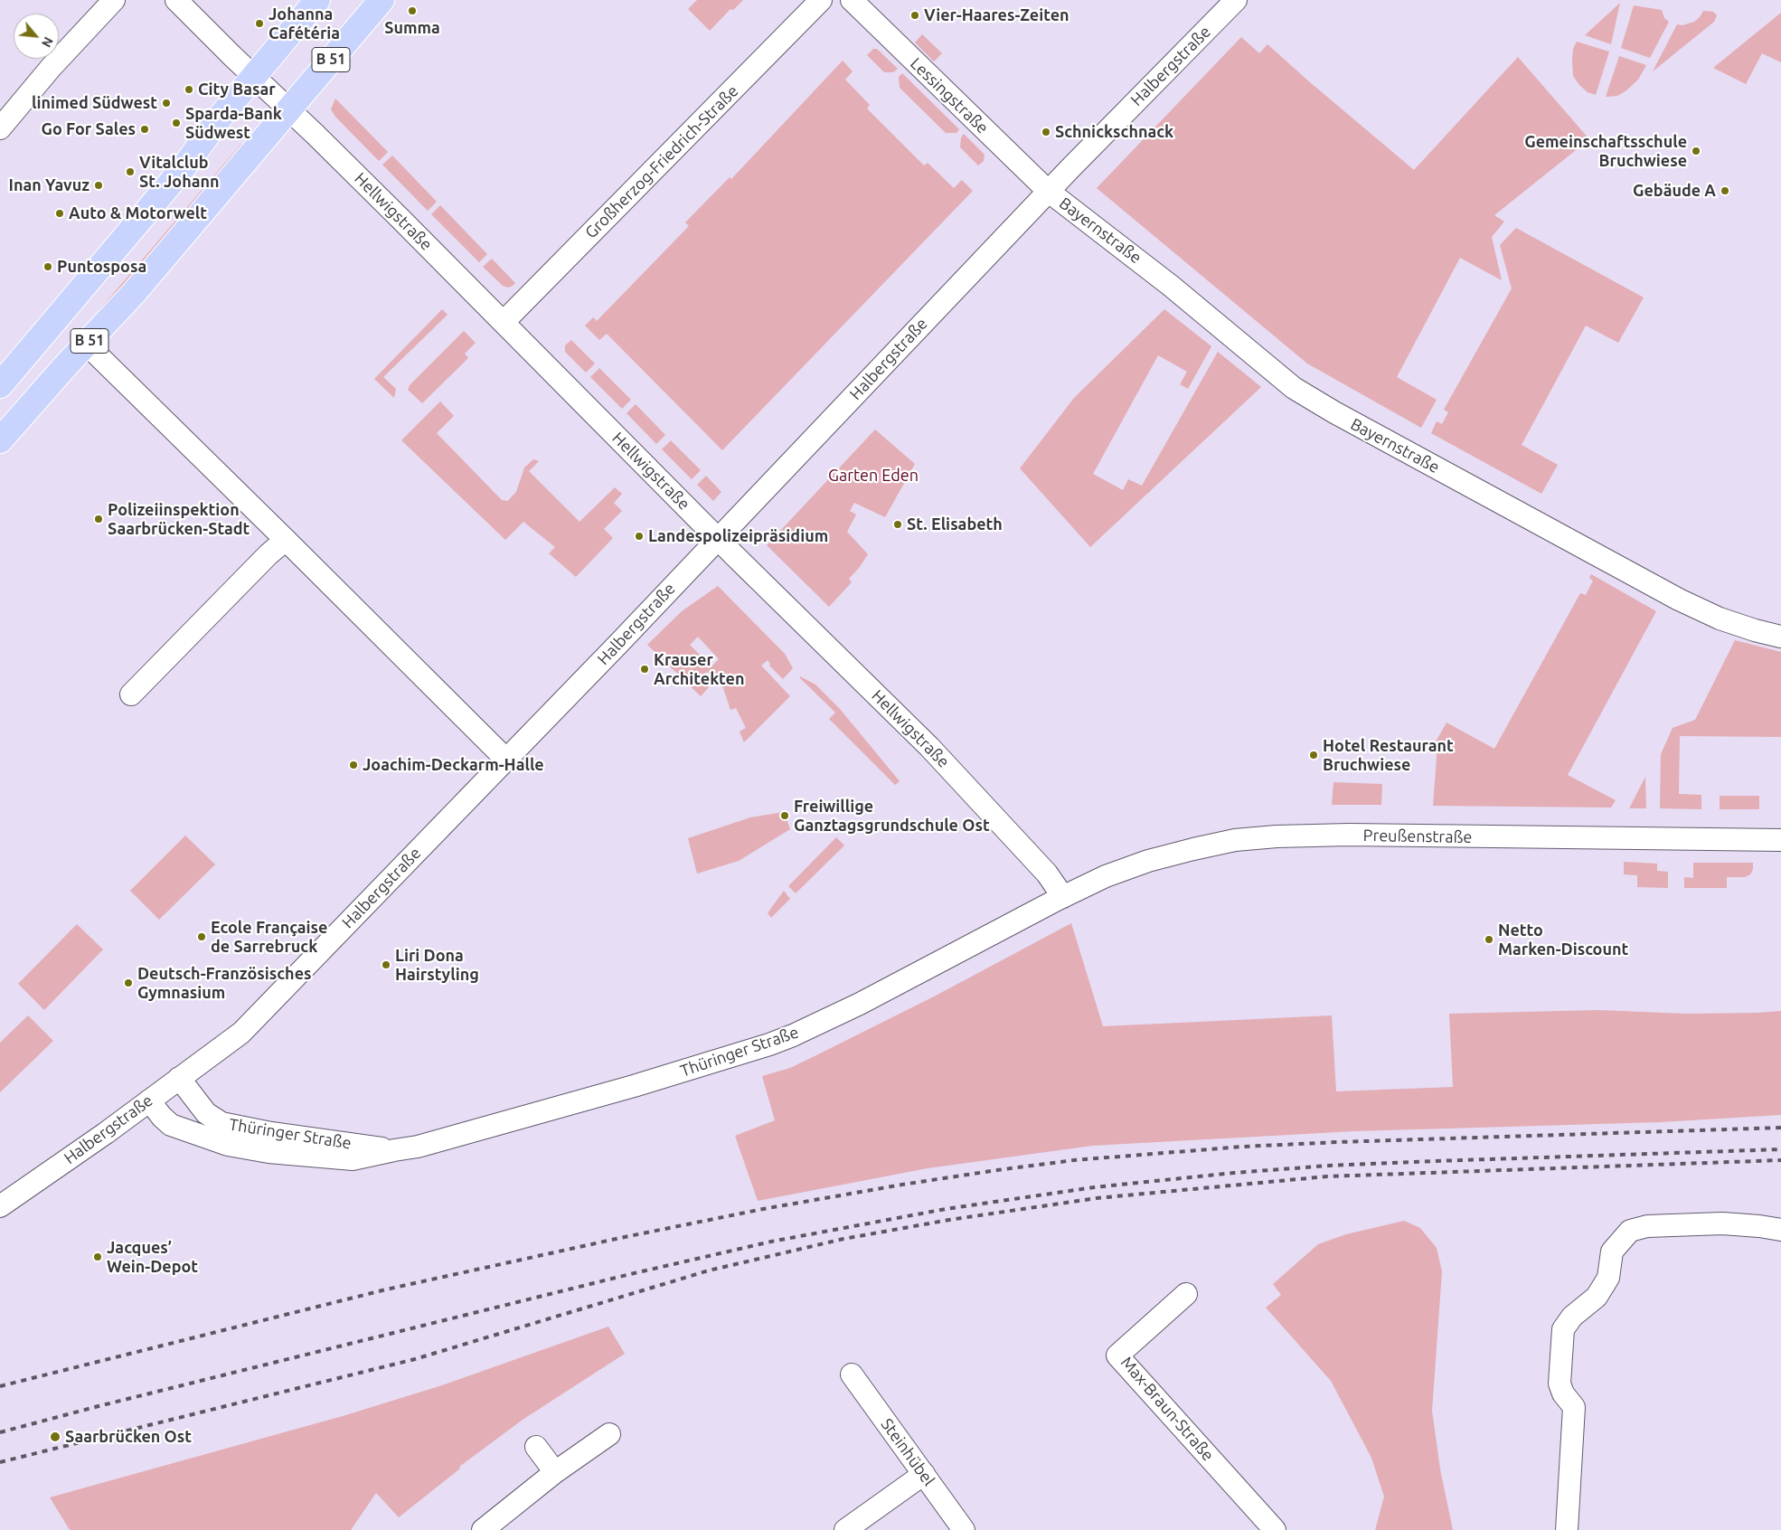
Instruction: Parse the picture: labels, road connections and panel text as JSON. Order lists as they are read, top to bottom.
{
  "streets": {
    "main road": ["B 51"],
    "street": [
      "Halbergstraße",
      "Lessingstraße",
      "Großherzog-Friedrich-Straße",
      "Hellwigstraße",
      "Bayernstraße",
      "Preußenstraße",
      "Thüringer Straße",
      "Max-Braun-Straße",
      "Steinhübel"
    ]
  },
  "crossings": [
    ["B 51", "Hellwigstraße"],
    ["Halbergstraße", "Lessingstraße"],
    ["Halbergstraße", "Hellwigstraße"],
    ["Halbergstraße", "Bayernstraße"],
    ["Halbergstraße", "Thüringer Straße"],
    ["Lessingstraße", "Bayernstraße"],
    ["Großherzog-Friedrich-Straße", "Hellwigstraße"],
    ["Hellwigstraße", "Preußenstraße"],
    ["Hellwigstraße", "Thüringer Straße"],
    ["Preußenstraße", "Thüringer Straße"]
  ],
  "parks": ["Garten Eden"],
  "places": [
    "Summa",
    "Vier-Haares-Zeiten",
    "Johanna Cafétéria",
    "City Basar",
    "linimed Südwest",
    "Sparda-Bank Südwest",
    "Go For Sales",
    "Schnickschnack",
    "Gemeinschaftsschule Bruchwiese",
    "Vitalclub St. Johann",
    "Inan Yavuz",
    "Gebäude A",
    "Auto & Motorwelt",
    "Puntosposa",
    "Polizeiinspektion Saarbrücken-Stadt",
    "St. Elisabeth",
    "Landespolizeipräsidium",
    "Krauser Architekten",
    "Hotel Restaurant Bruchwiese",
    "Joachim-Deckarm-Halle",
    "Freiwillige Ganztagsgrundschule Ost",
    "Ecole Française de Sarrebruck",
    "Netto Marken-Discount",
    "Liri Dona Hairstyling",
    "Deutsch-Französisches Gymnasium",
    "Jacques’ Wein-Depot",
    "Saarbrücken Ost"
  ],
  "north": "bottom right"
}
